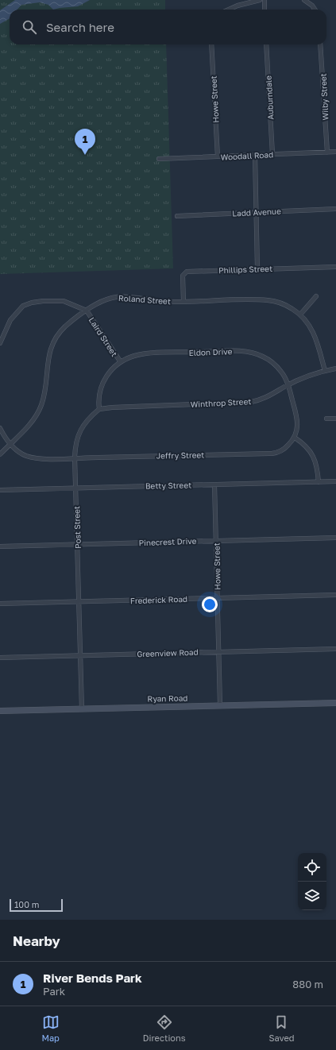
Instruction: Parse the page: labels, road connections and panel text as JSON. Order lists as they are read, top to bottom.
{
  "streets": {
    "street": [
      "Wilby Street",
      "Auburndale",
      "Howe Street",
      "Woodall Road",
      "Ladd Avenue",
      "Phillips Street",
      "Roland Street",
      "Laird Street",
      "Eldon Drive",
      "Winthrop Street",
      "Jeffry Street",
      "Betty Street",
      "Post Street",
      "Pinecrest Drive",
      "Frederick Road",
      "Greenview Road",
      "Ryan Road"
    ]
  },
  "crossings": [
    ["Wilby Street", "Woodall Road"],
    ["Auburndale", "Woodall Road"],
    ["Howe Street", "Woodall Road"],
    ["Howe Street", "Betty Street"],
    ["Howe Street", "Pinecrest Drive"],
    ["Howe Street", "Frederick Road"],
    ["Howe Street", "Greenview Road"],
    ["Howe Street", "Ryan Road"],
    ["Phillips Street", "Roland Street"],
    ["Roland Street", "Laird Street"],
    ["Roland Street", "Winthrop Street"],
    ["Roland Street", "Jeffry Street"],
    ["Laird Street", "Eldon Drive"],
    ["Eldon Drive", "Winthrop Street"],
    ["Winthrop Street", "Post Street"],
    ["Jeffry Street", "Post Street"],
    ["Betty Street", "Post Street"],
    ["Post Street", "Pinecrest Drive"],
    ["Post Street", "Frederick Road"],
    ["Post Street", "Greenview Road"],
    ["Post Street", "Ryan Road"]
  ],
  "scale_bar": "100 m",
  "page": {
    "search": "Search here",
    "pins": "1",
    "scale": "100 m",
    "heading": "Nearby",
    "list": [
      {
        "mark": "1",
        "name": "River Bends Park",
        "note": "Park",
        "value": "880 m"
      }
    ],
    "nav": ["Map", "Directions", "Saved"]
  }
}
